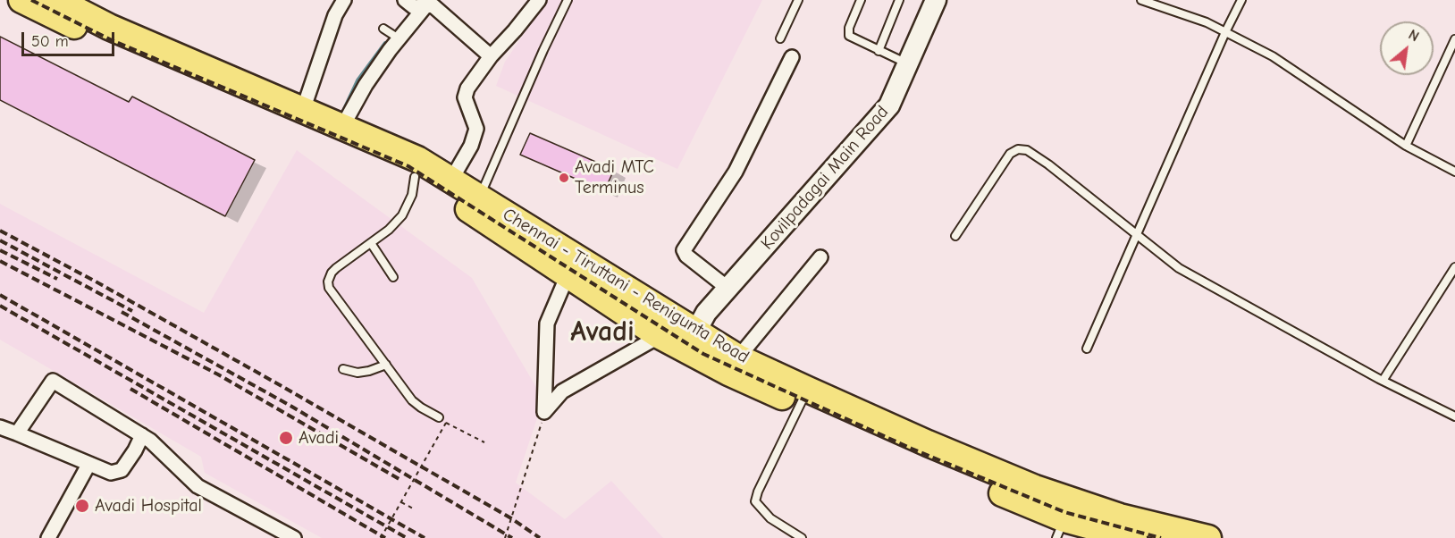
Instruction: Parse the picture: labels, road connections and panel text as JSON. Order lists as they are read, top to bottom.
{
  "streets": {
    "highway": ["Chennai - Tiruttani - Renigunta Road"],
    "main road": ["Kovilpadagai Main Road"]
  },
  "crossings": [
    ["Kovilpadagai Main Road", "Chennai - Tiruttani - Renigunta Road"]
  ],
  "districts": ["Avadi"],
  "places": ["Avadi MTC Terminus", "Avadi", "Avadi Hospital"],
  "scale_bar": "50 m",
  "north": "top right"
}
